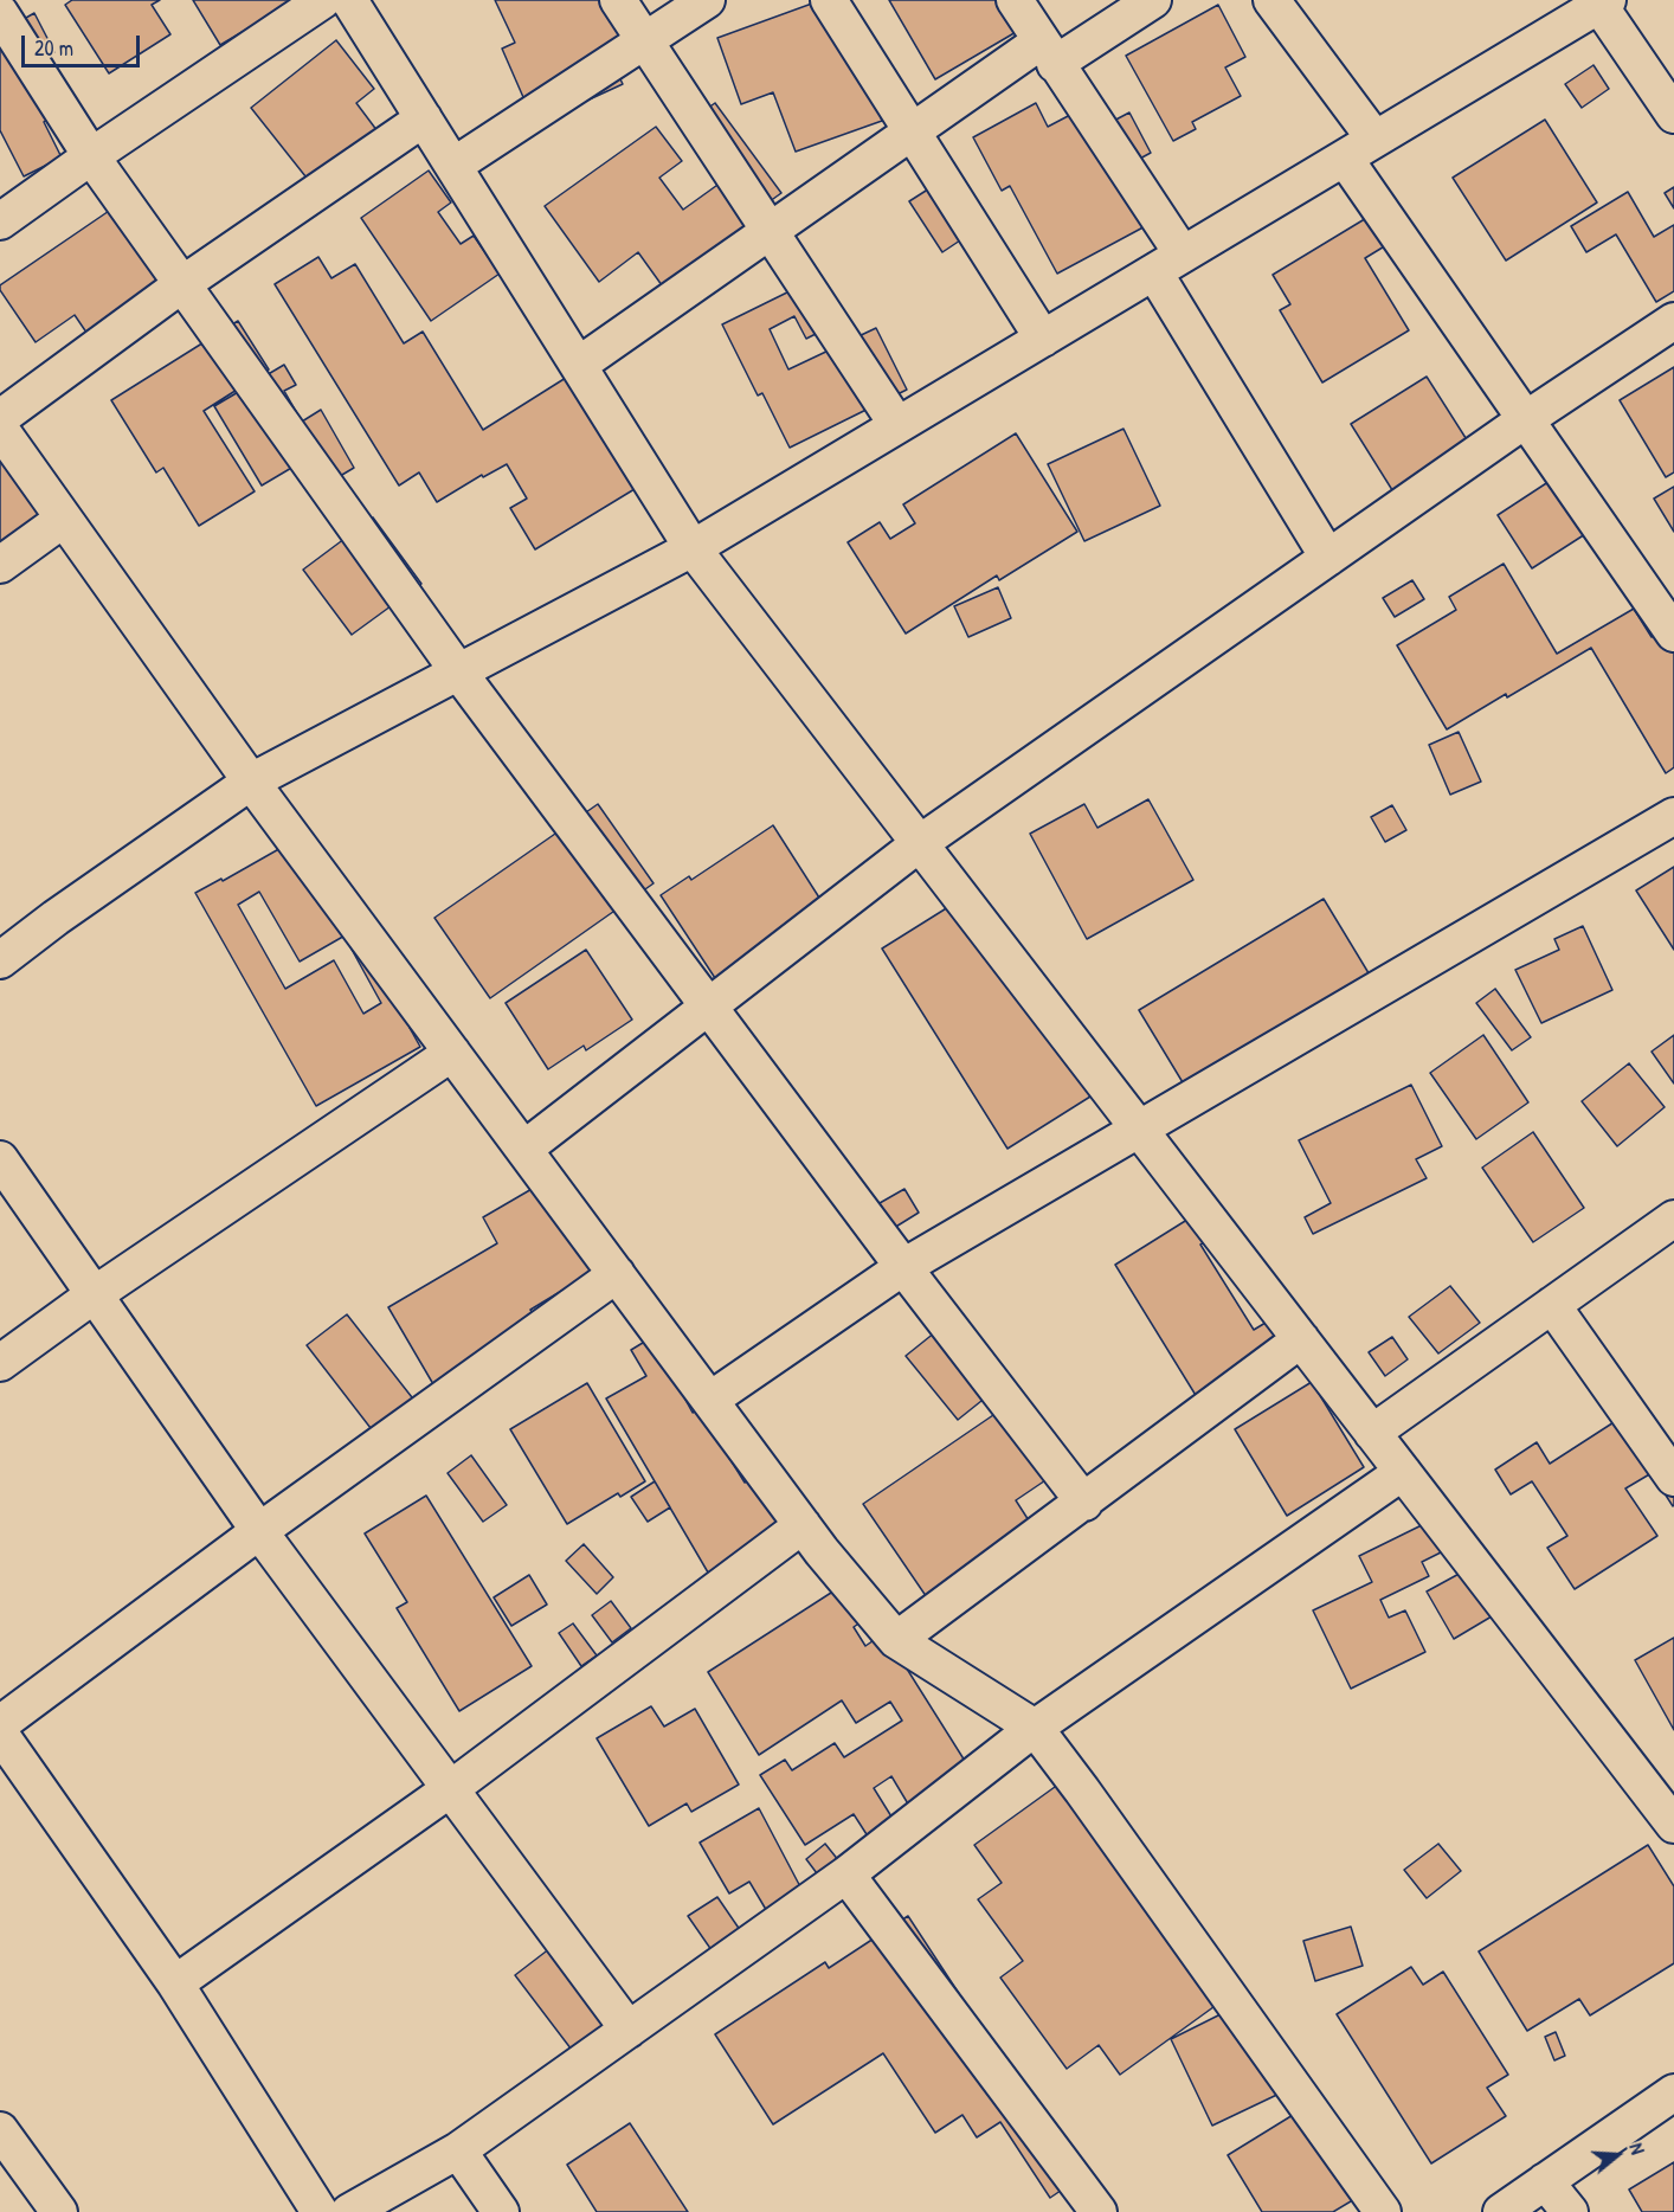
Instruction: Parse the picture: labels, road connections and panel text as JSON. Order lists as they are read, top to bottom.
{
  "scale_bar": "20 m",
  "north": "right"
}
